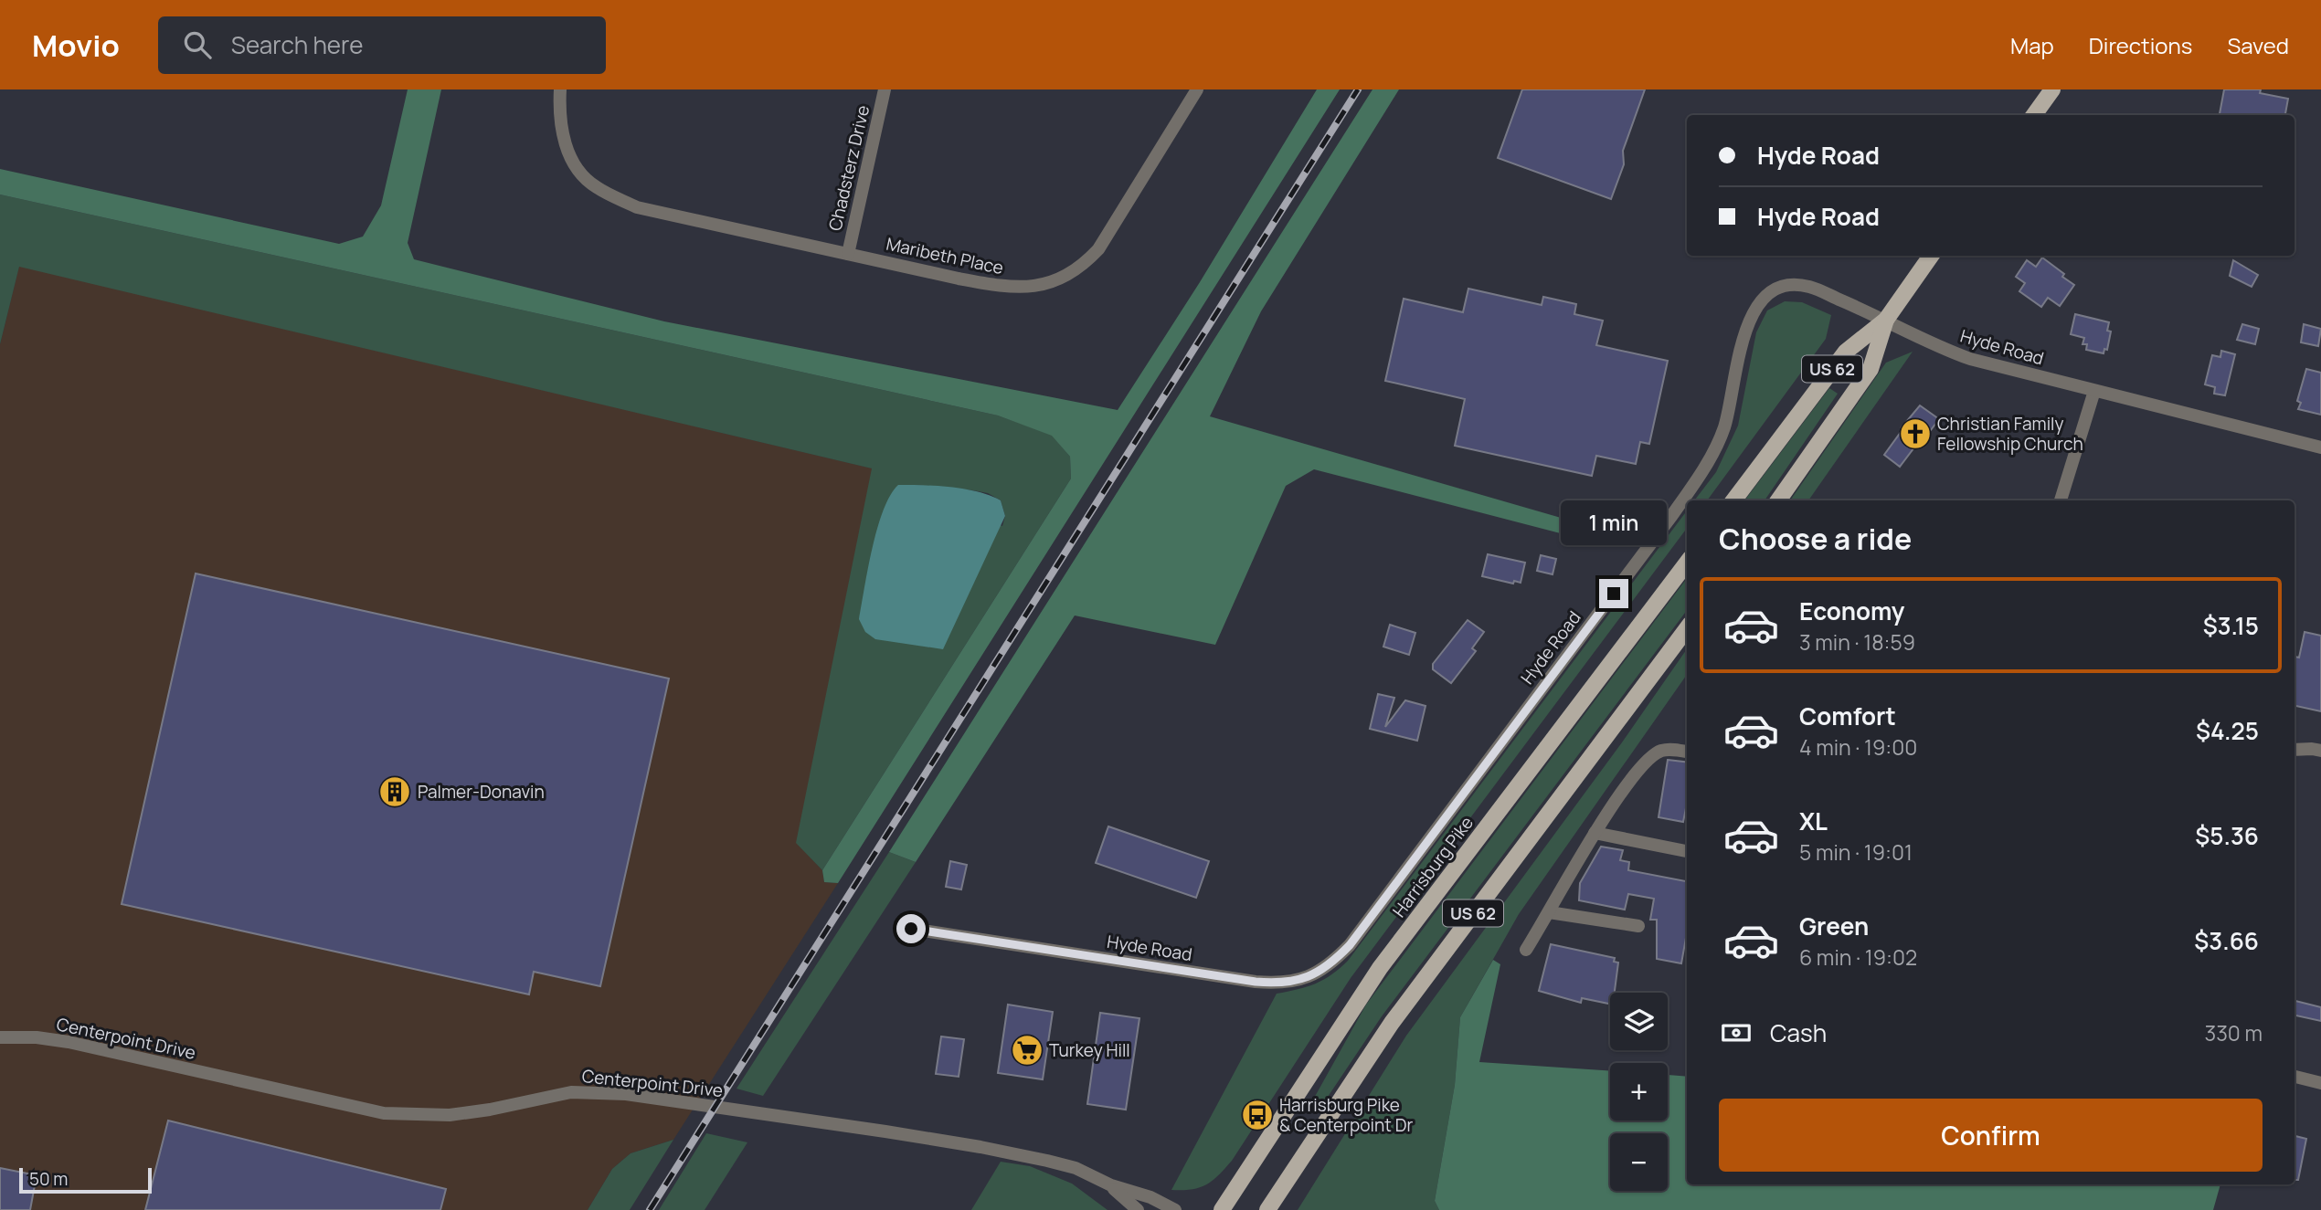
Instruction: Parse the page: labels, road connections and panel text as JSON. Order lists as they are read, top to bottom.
{
  "streets": {
    "main road": ["US 62", "Harrisburg Pike"],
    "street": [
      "Chadsterz Drive",
      "Maribeth Place",
      "Hyde Road",
      "Centerpoint Drive"
    ]
  },
  "crossings": [
    ["Chadsterz Drive", "Maribeth Place"],
    ["Hyde Road", "US 62"]
  ],
  "places": {
    "church": ["Christian Family Fellowship Church"],
    "building": ["Palmer-Donavin"],
    "supermarket": ["Turkey Hill"],
    "bus stop": ["Harrisburg Pike & Centerpoint Dr"]
  },
  "scale_bar": "50 m",
  "page": {
    "header": "Movio",
    "search": "Search here",
    "nav": ["Map", "Directions", "Saved"],
    "banner": ["Hyde Road", "Hyde Road"],
    "bubble": "1 min",
    "heading": "Choose a ride",
    "list": [
      {
        "name": "Economy",
        "note": "3 min · 18:59",
        "value": "$3.15"
      },
      {
        "name": "Comfort",
        "note": "4 min · 19:00",
        "value": "$4.25"
      },
      {
        "name": "XL",
        "note": "5 min · 19:01",
        "value": "$5.36"
      },
      {
        "name": "Green",
        "note": "6 min · 19:02",
        "value": "$3.66"
      }
    ],
    "map_buttons": ["+", "−"],
    "pay": ["Cash", "330 m"],
    "buttons": "Confirm",
    "scale": "50 m"
  }
}
